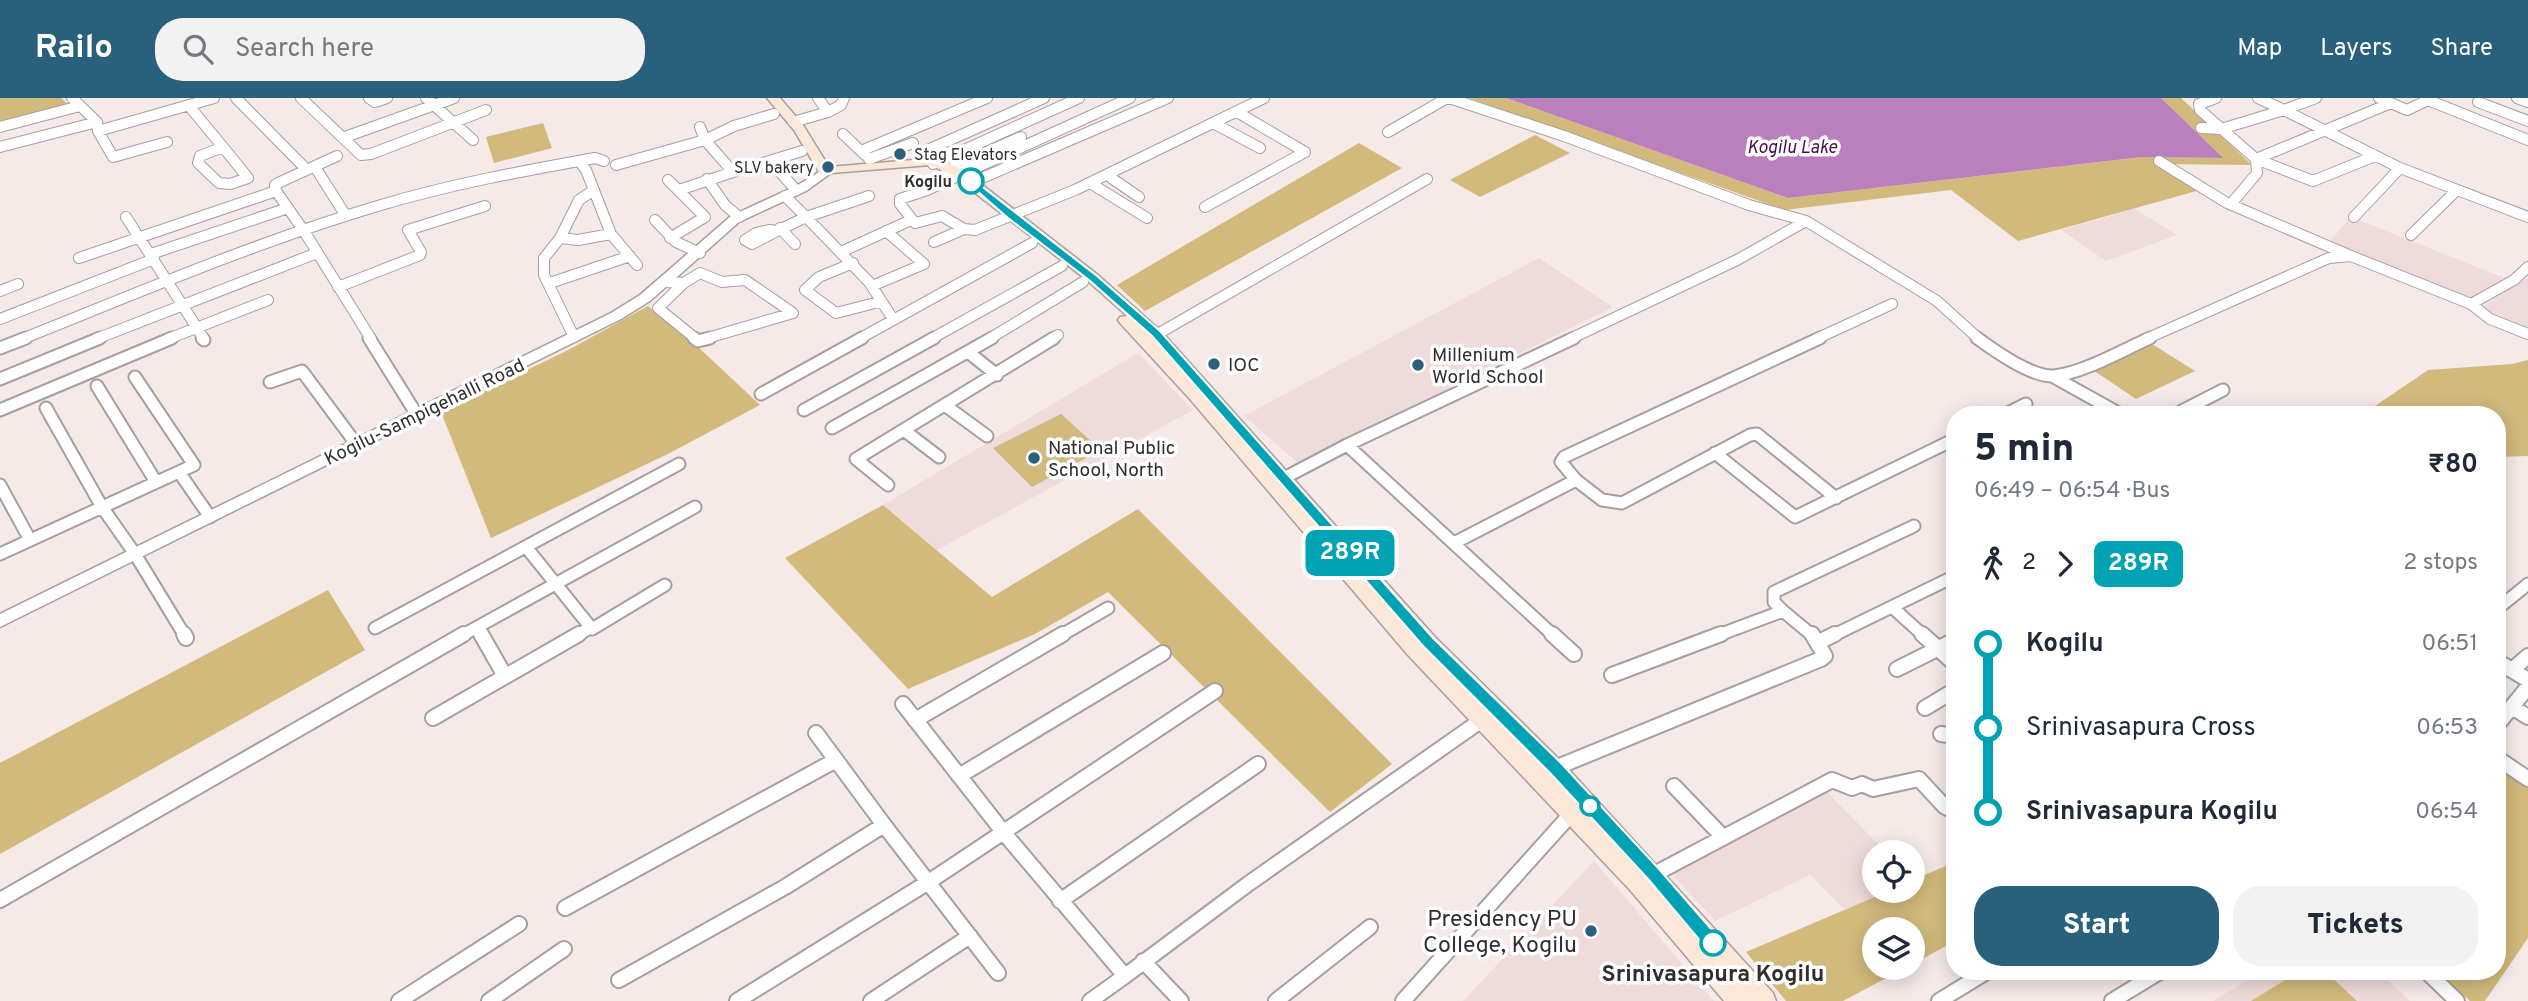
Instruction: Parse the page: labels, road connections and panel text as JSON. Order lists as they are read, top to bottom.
{
  "streets": {
    "street": ["Kogilu-Sampigehalli Road"]
  },
  "water": ["Kogilu Lake"],
  "places": [
    "Stag Elevators",
    "SLV bakery",
    "Kogilu",
    "IOC",
    "Millenium World School",
    "National Public School, North",
    "Presidency PU College, Kogilu",
    "Srinivasapura Kogilu"
  ],
  "lines": ["bus line 289R"],
  "page": {
    "header": "Railo",
    "search": "Search here",
    "nav": ["Map", "Layers", "Share"],
    "on_map": "289R",
    "heading": ["5 min", "06:49 – 06:54 · Bus", "₹80"],
    "legs": ["2", "289R", "2 stops"],
    "list": [
      {
        "name": "Kogilu",
        "value": "06:51"
      },
      {
        "name": "Srinivasapura Cross",
        "value": "06:53"
      },
      {
        "name": "Srinivasapura Kogilu",
        "value": "06:54"
      }
    ],
    "buttons": ["Start", "Tickets"]
  }
}
